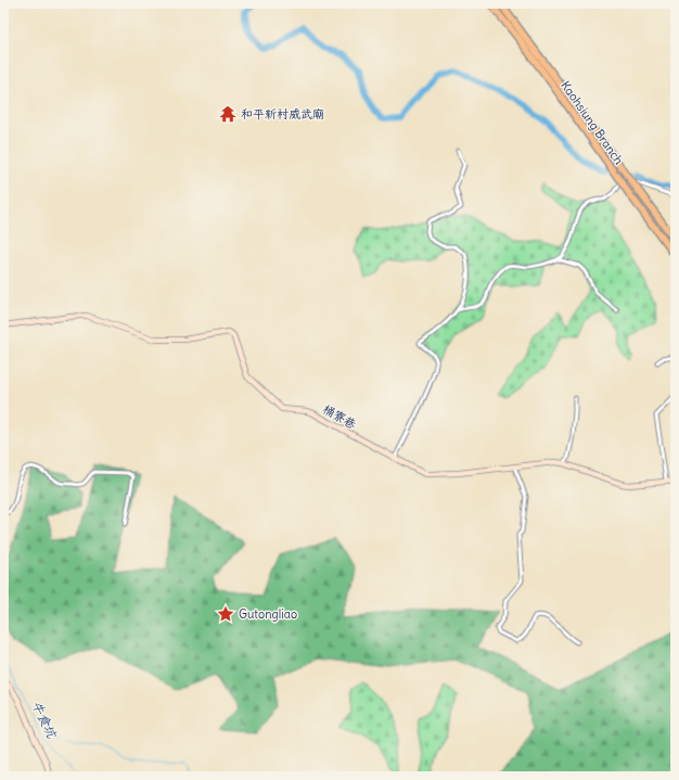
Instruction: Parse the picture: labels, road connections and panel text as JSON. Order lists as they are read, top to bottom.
{
  "streets": {
    "highway": ["Kaohsiung Branch"],
    "street": ["桶寮巷"]
  },
  "water": ["牛食坑"],
  "places": {
    "temple": ["和平新村威武廟"],
    "place": ["Gutongliao"]
  }
}
